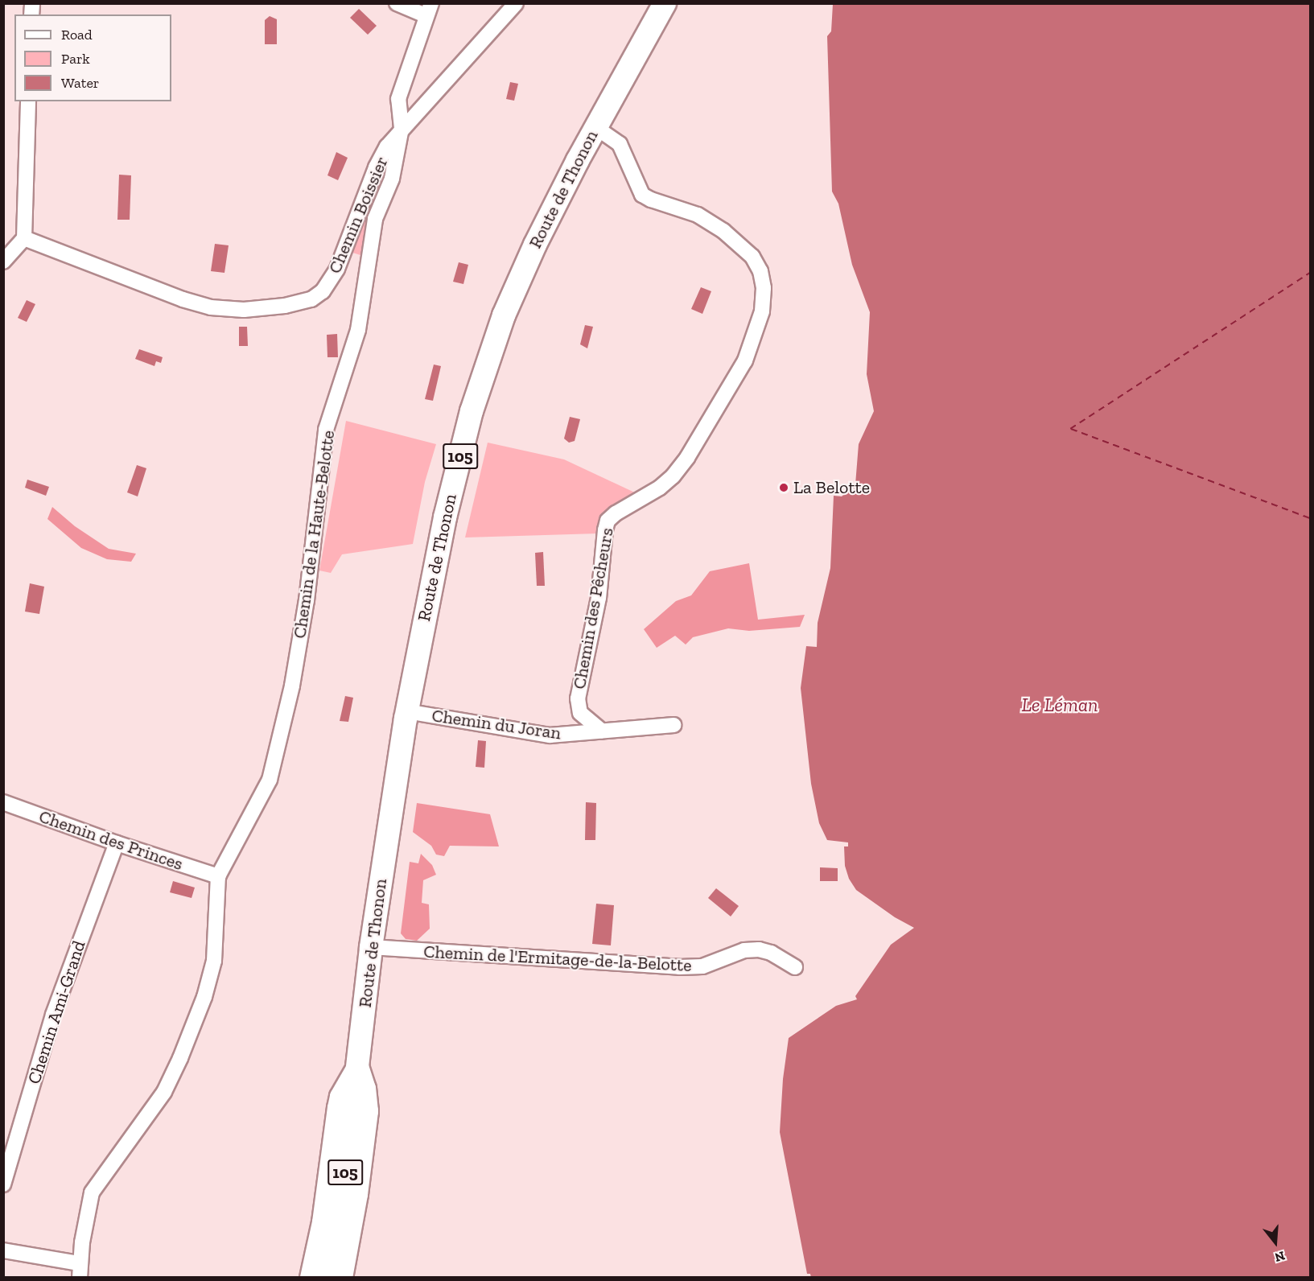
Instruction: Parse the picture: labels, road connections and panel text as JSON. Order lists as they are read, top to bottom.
{
  "streets": {
    "main road": ["Route de Thonon", "105"],
    "street": [
      "Chemin Boissier",
      "Chemin de la Haute-Belotte",
      "Chemin des Pêcheurs",
      "Chemin du Joran",
      "Chemin des Princes",
      "Chemin de l'Ermitage-de-la-Belotte",
      "Chemin Ami-Grand"
    ]
  },
  "crossings": [
    ["Route de Thonon", "105"],
    ["Route de Thonon", "Chemin des Pêcheurs"],
    ["Route de Thonon", "Chemin du Joran"],
    ["Route de Thonon", "Chemin de l'Ermitage-de-la-Belotte"],
    ["Chemin Boissier", "Chemin de la Haute-Belotte"],
    ["Chemin de la Haute-Belotte", "Chemin des Princes"],
    ["Chemin des Pêcheurs", "Chemin du Joran"],
    ["Chemin des Princes", "Chemin Ami-Grand"]
  ],
  "water": ["Le Léman"],
  "places": ["La Belotte"],
  "legend": ["Road", "Park", "Water"],
  "north": "bottom"
}
